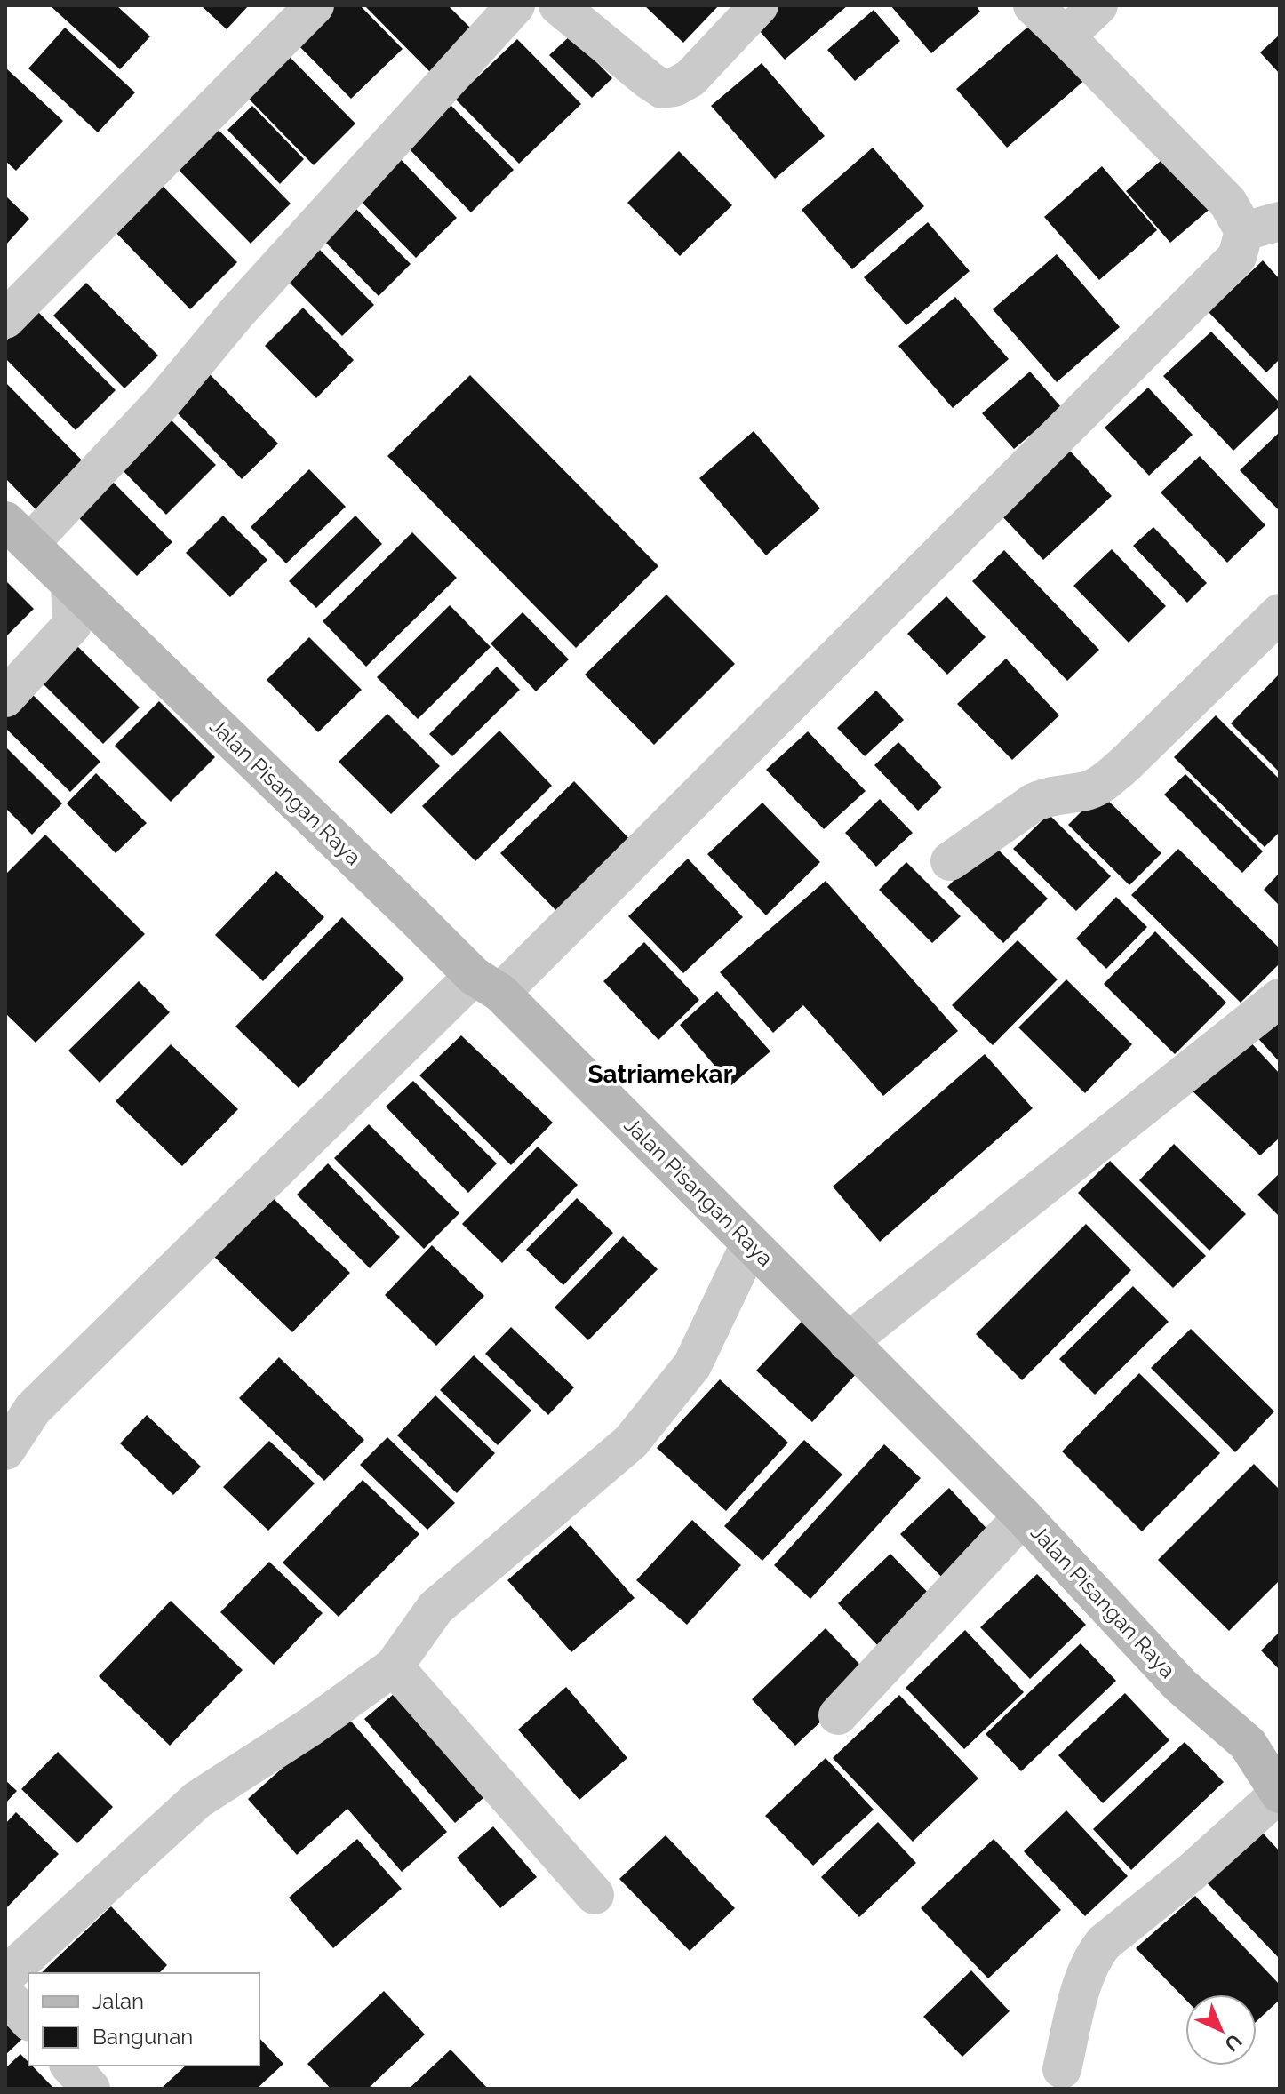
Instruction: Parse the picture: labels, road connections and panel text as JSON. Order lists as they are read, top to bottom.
{
  "streets": {
    "street": ["Jalan Pisangan Raya"]
  },
  "districts": ["Satriamekar"],
  "legend": ["Jalan", "Bangunan"],
  "north": "bottom right"
}
